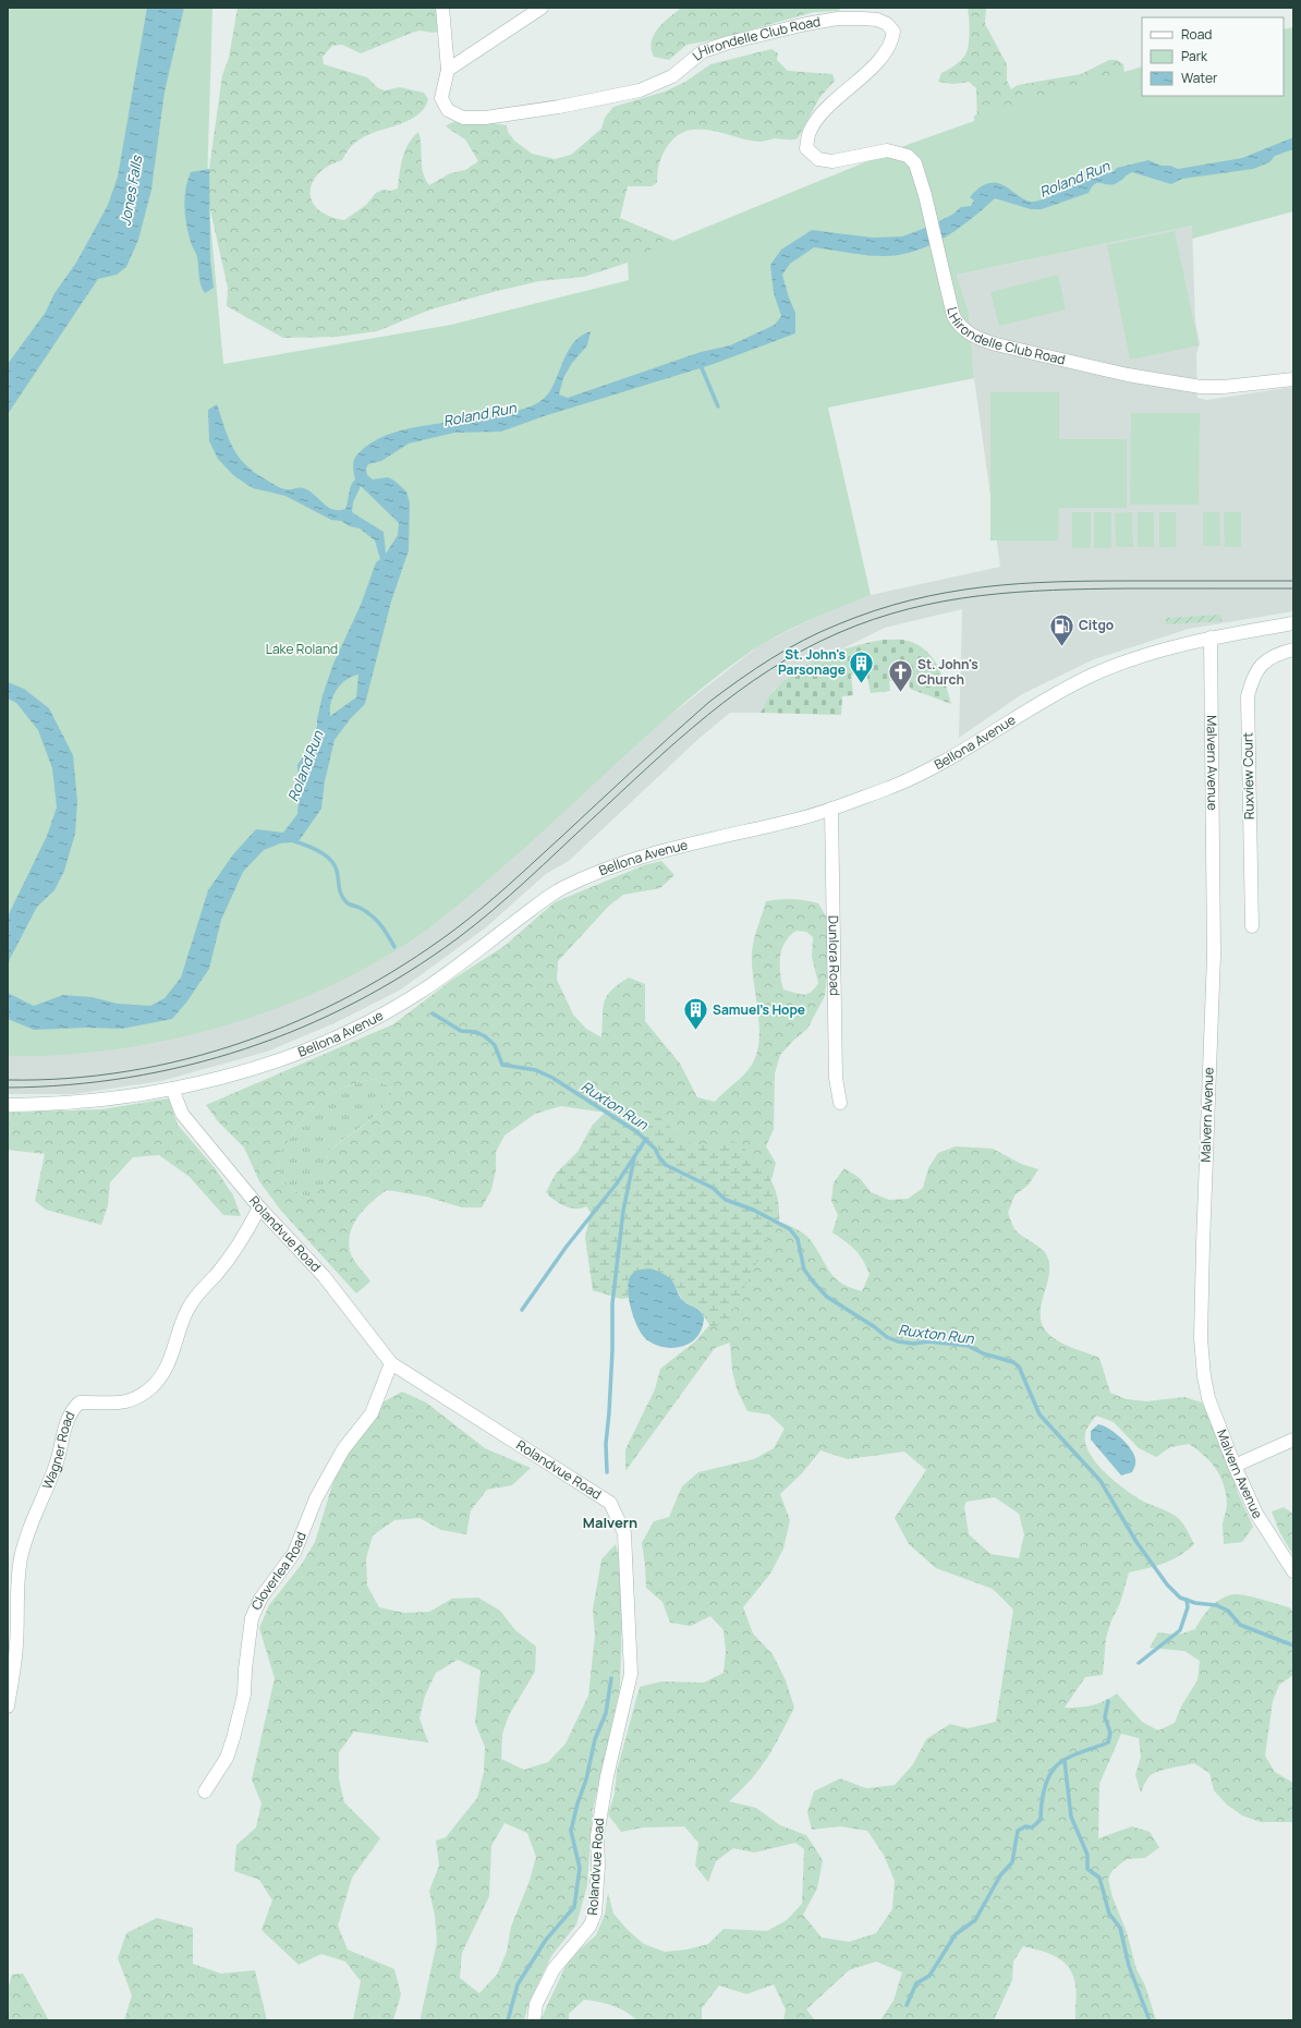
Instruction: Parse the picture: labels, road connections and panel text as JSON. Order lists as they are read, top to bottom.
{
  "streets": {
    "street": [
      "LHirondelle Club Road",
      "Bellona Avenue",
      "Malvern Avenue",
      "Ruxview Court",
      "Dunlora Road",
      "Rolandvue Road",
      "Wagner Road",
      "Cloverlea Road"
    ]
  },
  "crossings": [
    ["Bellona Avenue", "Malvern Avenue"],
    ["Bellona Avenue", "Dunlora Road"],
    ["Bellona Avenue", "Rolandvue Road"],
    ["Rolandvue Road", "Wagner Road"],
    ["Rolandvue Road", "Cloverlea Road"]
  ],
  "districts": ["Malvern"],
  "water": ["Roland Run", "Jones Falls", "Ruxton Run"],
  "parks": ["Lake Roland"],
  "places": {
    "fuel station": ["Citgo"],
    "building": ["St. John's Parsonage", "Samuel's Hope"],
    "church": ["St. John's Church"]
  },
  "legend": ["Road", "Park", "Water"]
}
